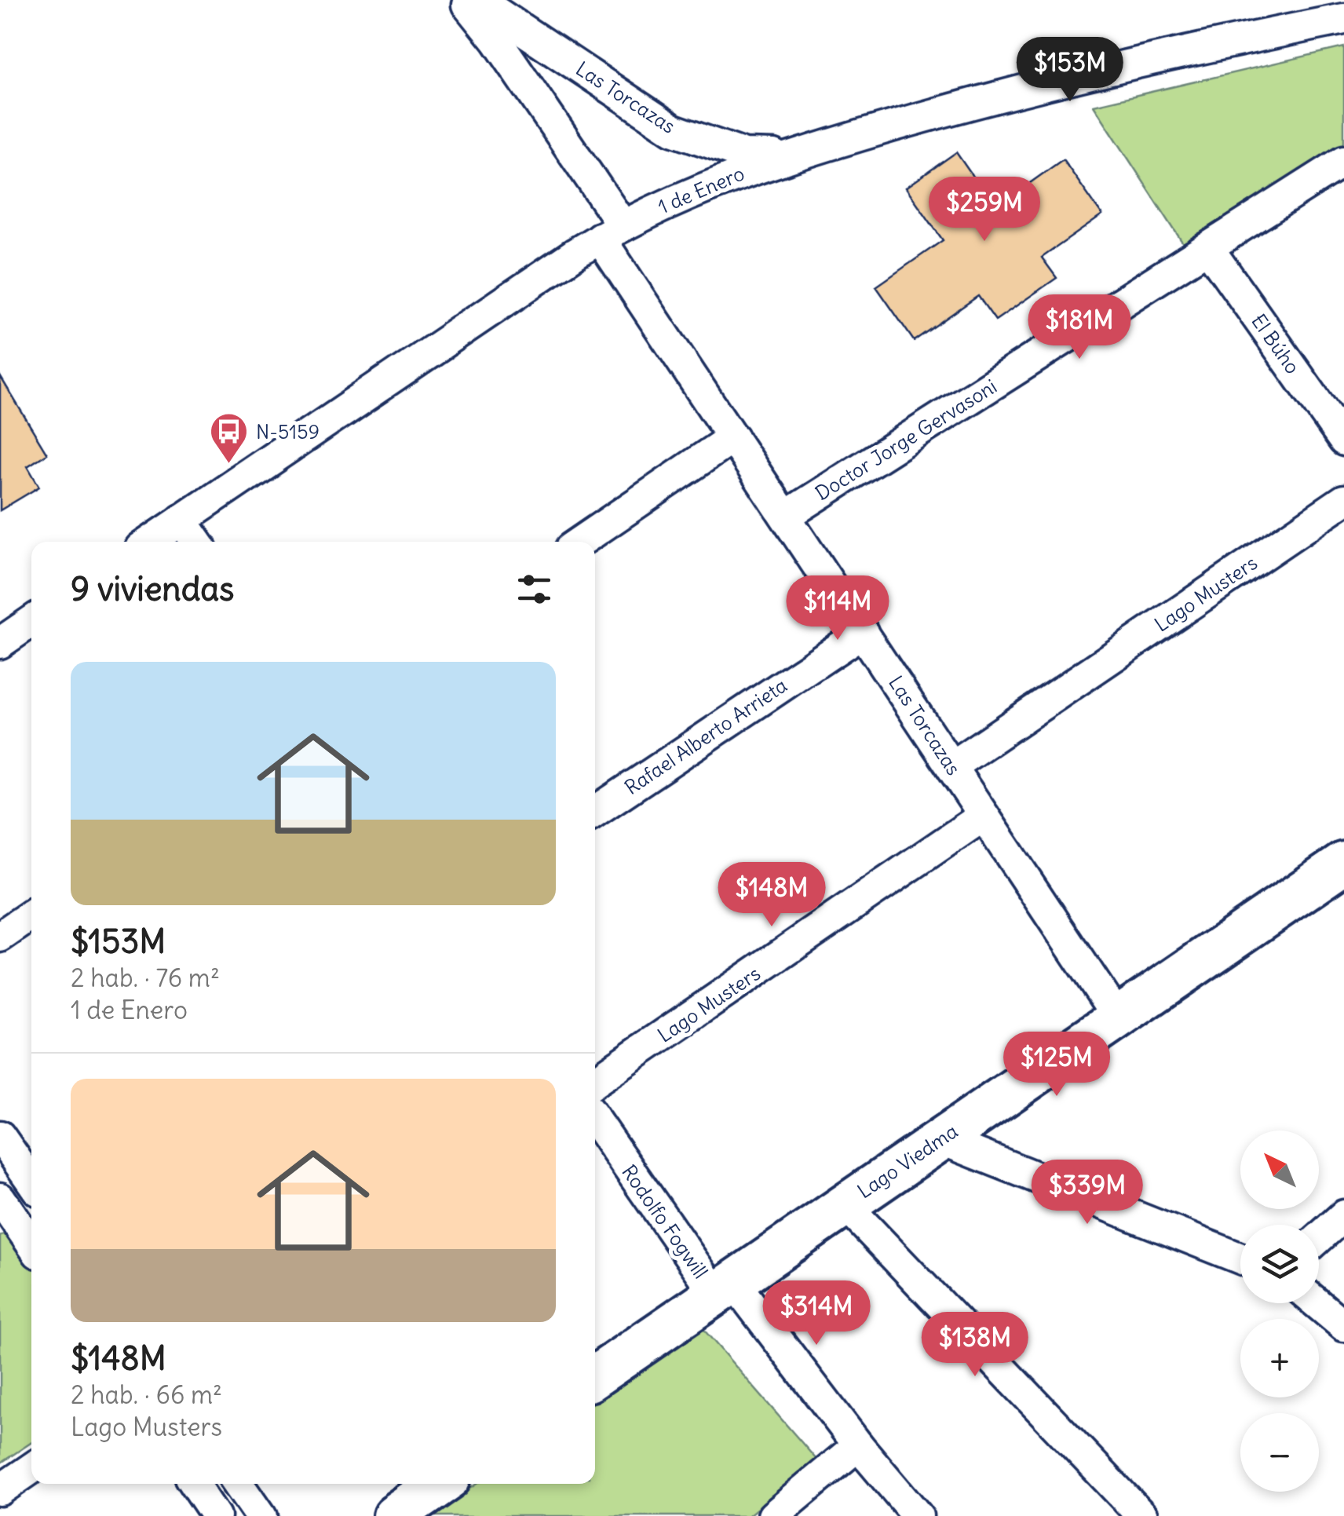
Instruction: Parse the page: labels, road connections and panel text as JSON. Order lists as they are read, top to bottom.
{
  "streets": {
    "main road": ["Lago Viedma"],
    "street": [
      "Las Torcazas",
      "1 de Enero",
      "El Búho",
      "Doctor Jorge Gervasoni",
      "Lago Musters",
      "Rafael Alberto Arrieta",
      "Rodolfo Fogwill"
    ]
  },
  "crossings": [
    ["Las Torcazas", "1 de Enero"],
    ["Las Torcazas", "Doctor Jorge Gervasoni"],
    ["Las Torcazas", "Lago Musters"],
    ["Las Torcazas", "Rafael Alberto Arrieta"],
    ["Las Torcazas", "Lago Viedma"],
    ["El Búho", "Doctor Jorge Gervasoni"],
    ["Lago Viedma", "Rodolfo Fogwill"]
  ],
  "places": {
    "bus stop": ["N-5159"]
  },
  "north": "top left",
  "page": {
    "price": [
      "$153M",
      "$259M",
      "$181M",
      "$114M",
      "$148M",
      "$125M",
      "$339M",
      "$314M",
      "$138M"
    ],
    "heading": "9 viviendas",
    "list": [
      {
        "name": "$153M",
        "note": "2 hab. · 76 m² · 1 de Enero"
      },
      {
        "name": "$148M",
        "note": "2 hab. · 66 m² · Lago Musters"
      }
    ],
    "map_buttons": ["+", "−"]
  }
}
